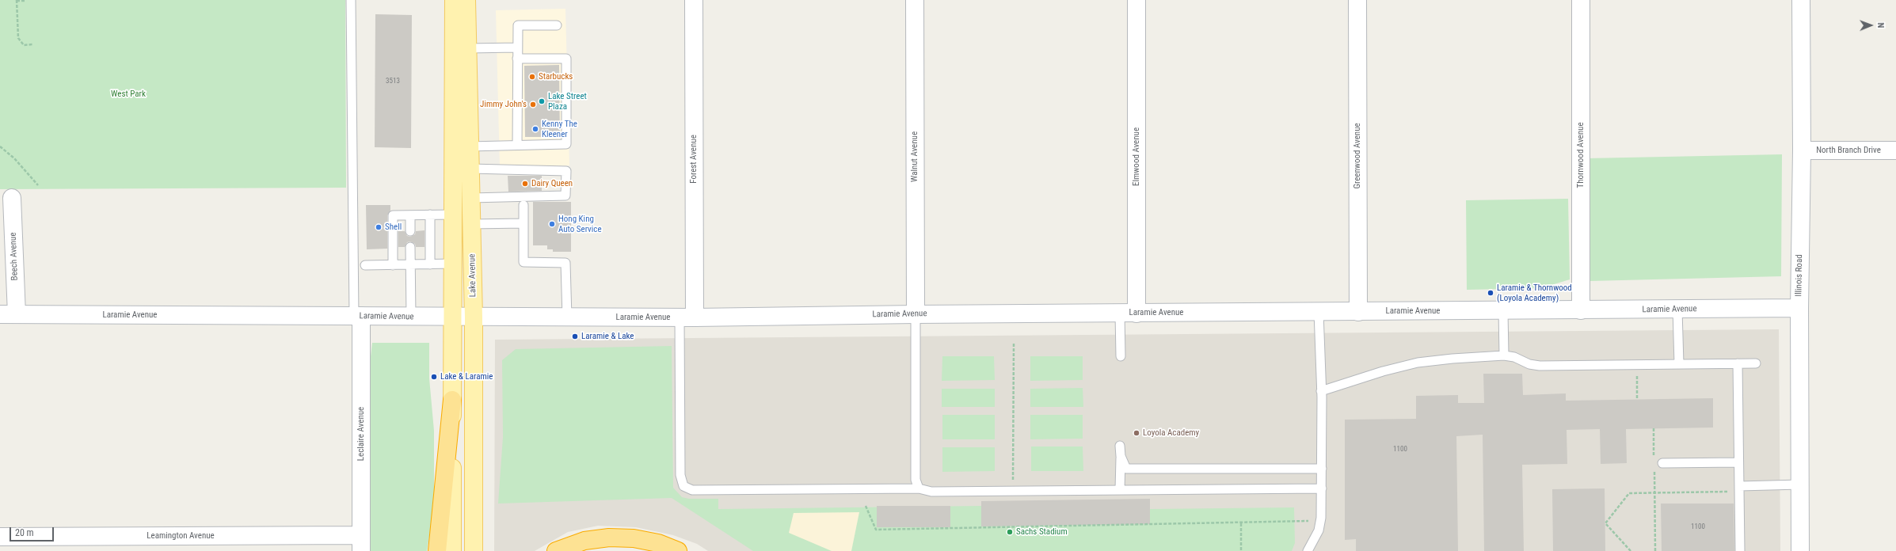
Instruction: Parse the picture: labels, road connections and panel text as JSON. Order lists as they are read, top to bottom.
{
  "streets": {
    "main road": ["Lake Avenue"],
    "street": [
      "North Branch Drive",
      "Thornwood Avenue",
      "Greenwood Avenue",
      "Walnut Avenue",
      "Elmwood Avenue",
      "Forest Avenue",
      "Beech Avenue",
      "Illinois Road",
      "Laramie Avenue",
      "Leclaire Avenue",
      "Leamington Avenue"
    ]
  },
  "crossings": [
    ["North Branch Drive", "Illinois Road"],
    ["Thornwood Avenue", "Laramie Avenue"],
    ["Greenwood Avenue", "Laramie Avenue"],
    ["Walnut Avenue", "Laramie Avenue"],
    ["Elmwood Avenue", "Laramie Avenue"],
    ["Forest Avenue", "Laramie Avenue"],
    ["Beech Avenue", "Laramie Avenue"],
    ["Lake Avenue", "Laramie Avenue"],
    ["Illinois Road", "Laramie Avenue"],
    ["Laramie Avenue", "Leclaire Avenue"],
    ["Leclaire Avenue", "Leamington Avenue"]
  ],
  "parks": ["West Park"],
  "places": [
    "Starbucks",
    "Lake Street Plaza",
    "Jimmy John's",
    "Kenny The Kleener",
    "Dairy Queen",
    "Hong King Auto Service",
    "Shell",
    "Laramie & Thornwood (Loyola Academy)",
    "Laramie & Lake",
    "Lake & Laramie",
    "Loyola Academy",
    "Sachs Stadium"
  ],
  "house_numbers": ["3513", "1100", "1100"],
  "scale_bar": "20 m",
  "north": "right"
}
